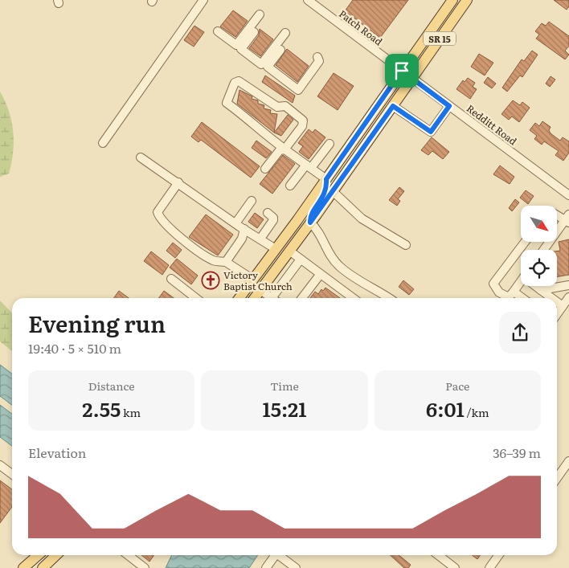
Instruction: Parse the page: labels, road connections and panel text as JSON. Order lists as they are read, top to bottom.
{
  "streets": {
    "main road": ["SR 15"],
    "street": ["Patch Road", "Redditt Road"]
  },
  "crossings": [
    ["Patch Road", "SR 15"],
    ["Patch Road", "Redditt Road"],
    ["SR 15", "Redditt Road"]
  ],
  "places": {
    "church": ["Victory Baptist Church"]
  },
  "north": "bottom right",
  "page": {
    "heading": ["Evening run", "19:40 · 5 × 510 m"],
    "stats": [
      ["Distance", "2.55 km"],
      ["Time", "15:21"],
      ["Pace", "6:01 /km"]
    ],
    "chart": ["Elevation", "36–39 m"]
  }
}
